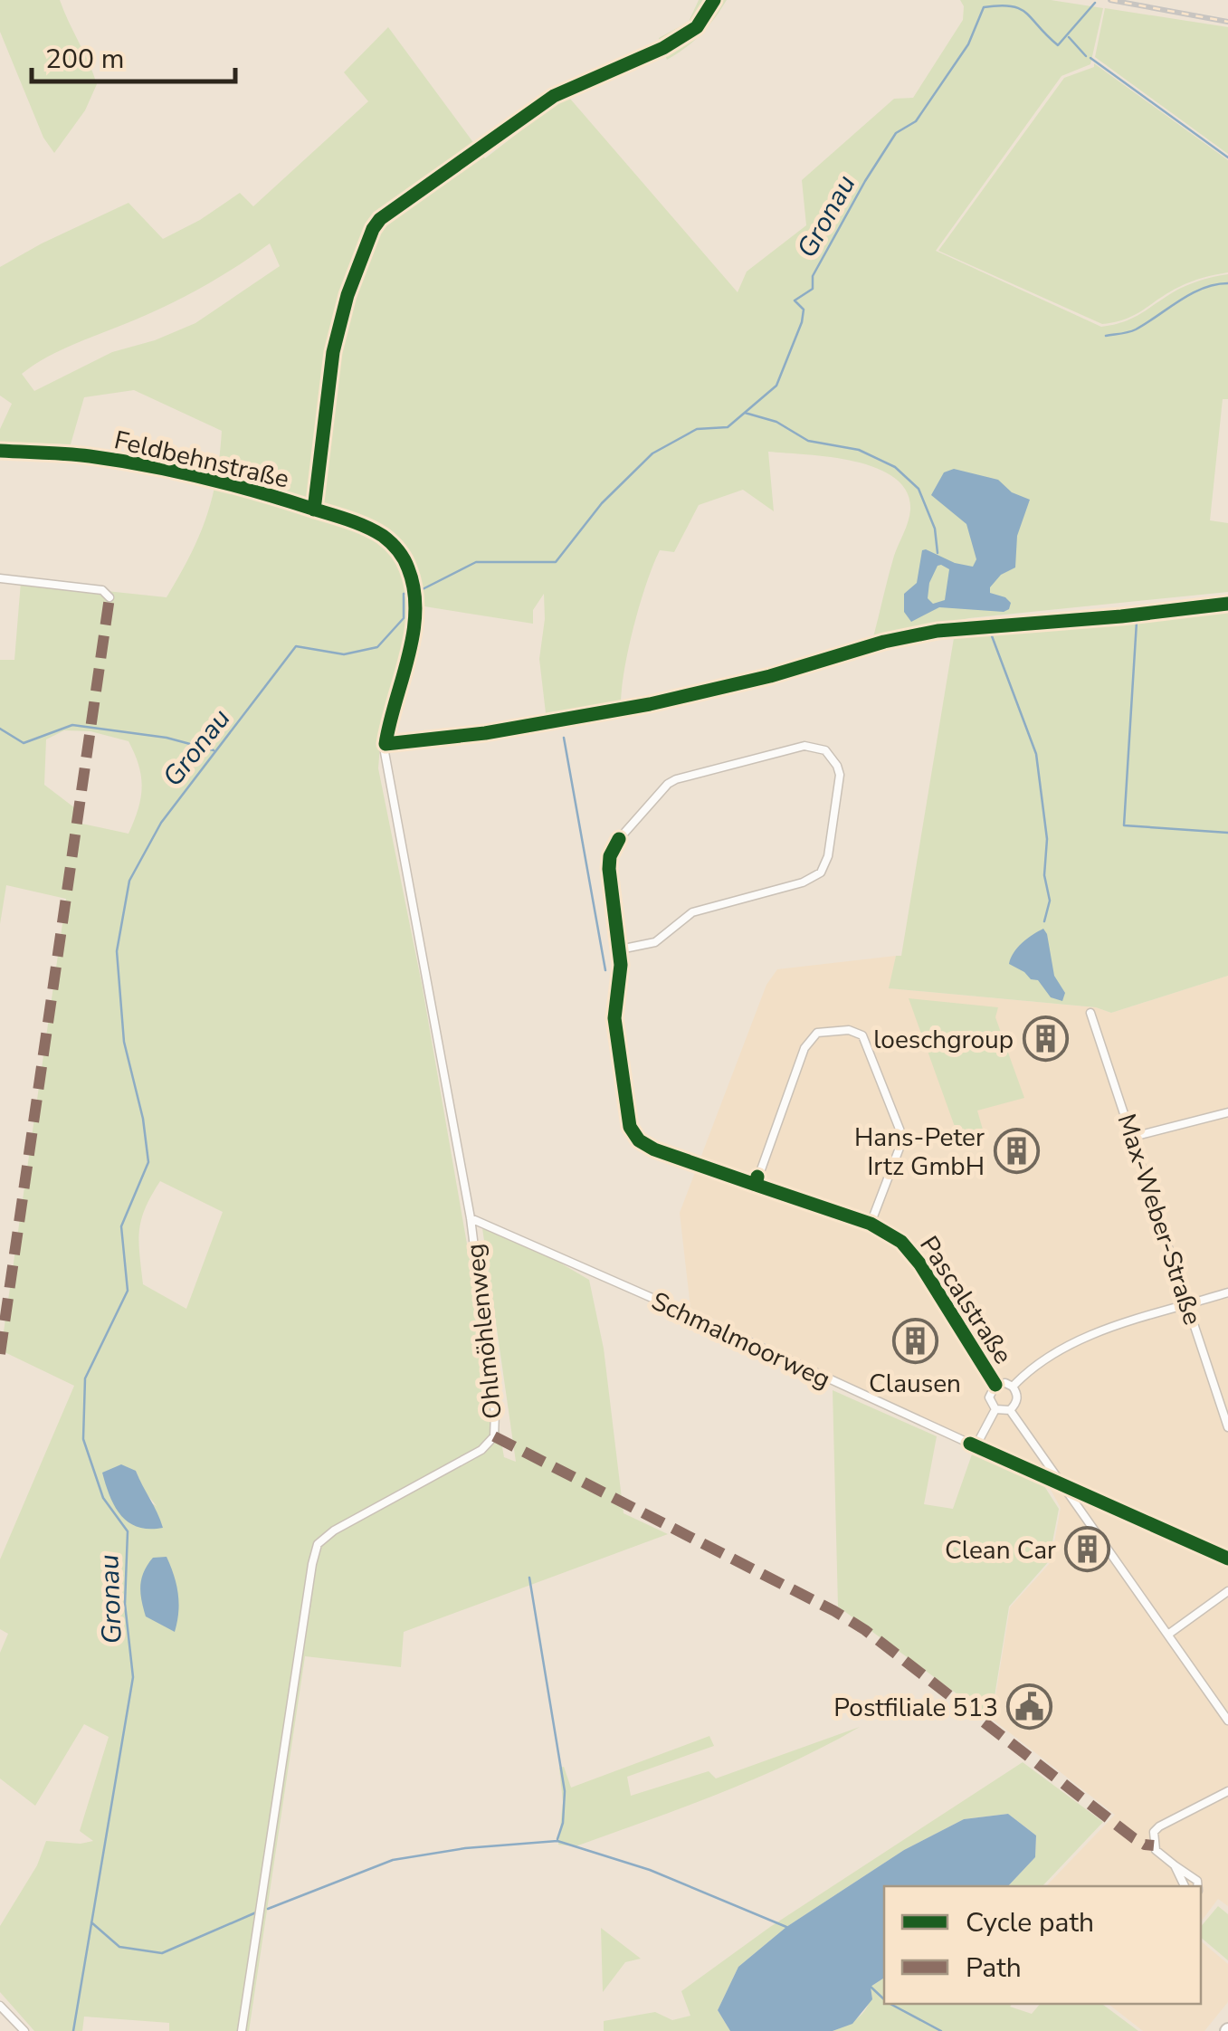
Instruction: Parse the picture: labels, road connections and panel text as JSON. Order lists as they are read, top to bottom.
{
  "streets": {
    "street": [
      "Feldbehnstraße",
      "Max-Weber-Straße",
      "Pascalstraße",
      "Ohlmöhlenweg",
      "Schmalmoorweg"
    ]
  },
  "crossings": [
    ["Feldbehnstraße", "Ohlmöhlenweg"],
    ["Pascalstraße", "Schmalmoorweg"],
    ["Ohlmöhlenweg", "Schmalmoorweg"]
  ],
  "water": ["Gronau"],
  "places": {
    "building": [
      "loeschgroup",
      "Hans-Peter Irtz GmbH",
      "Clausen",
      "Clean Car"
    ],
    "public building": ["Postfiliale 513"]
  },
  "legend": ["Cycle path", "Path"],
  "scale_bar": "200 m"
}
